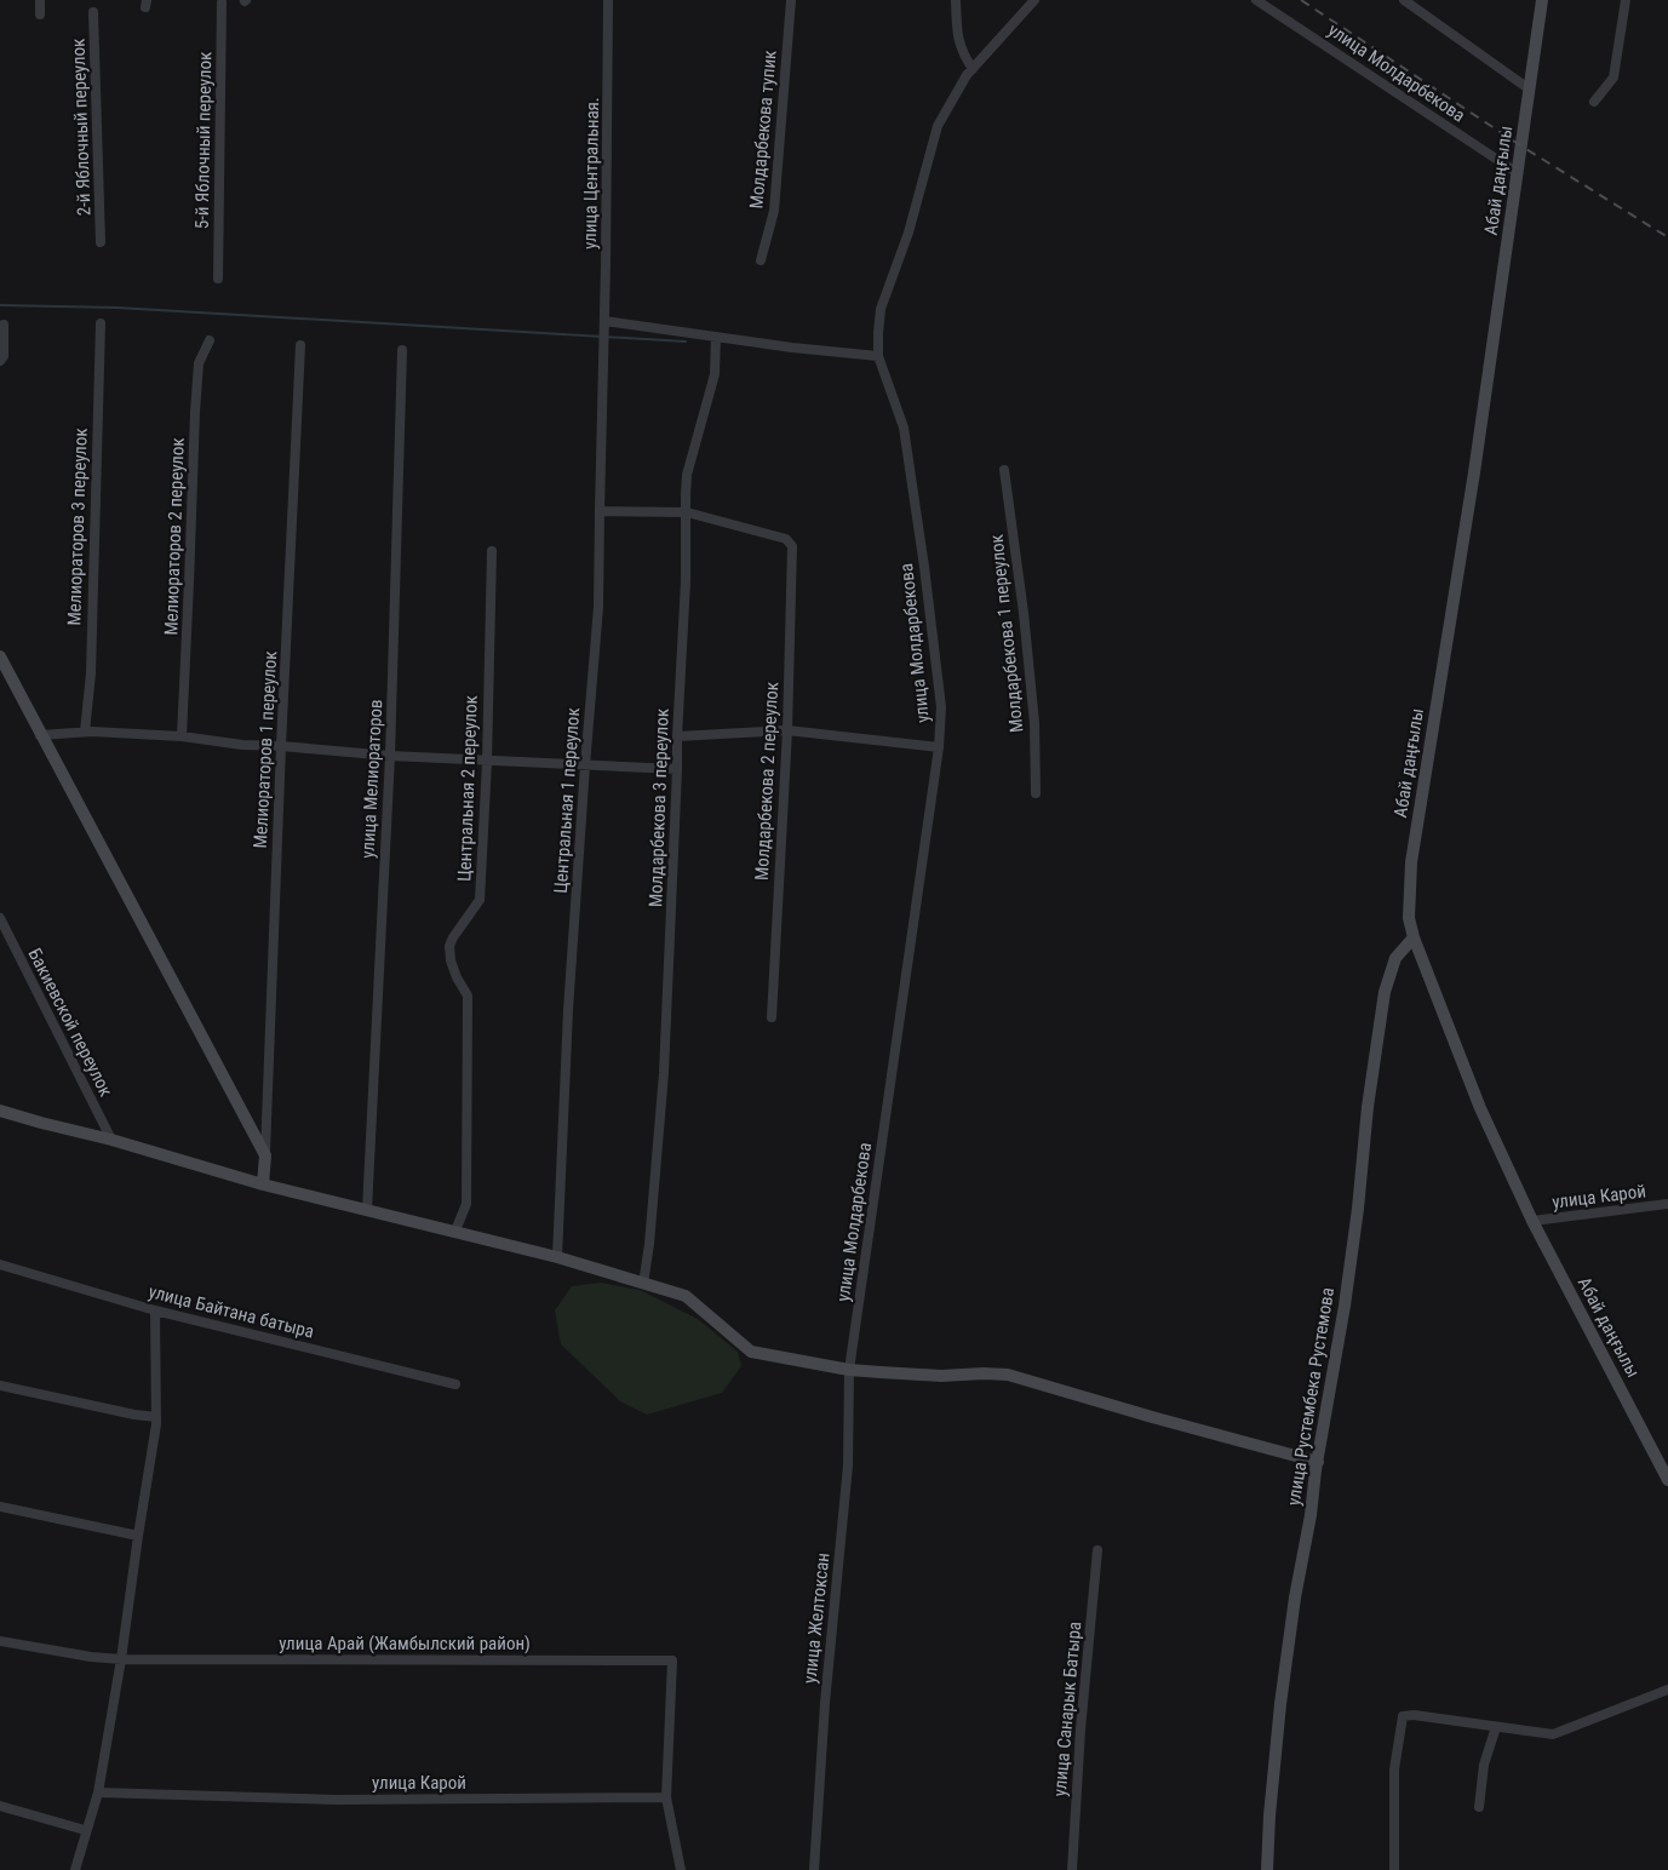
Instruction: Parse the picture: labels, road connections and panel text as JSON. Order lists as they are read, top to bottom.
{
  "streets": {
    "street": [
      "улица Молдарбекова",
      "2-й Яблочный переулок",
      "Молдарбекова тупик",
      "5-й Яблочный переулок",
      "улица Центральная.",
      "Абай даңғылы",
      "Мелиораторов 3 переулок",
      "Мелиораторов 2 переулок",
      "Молдарбекова 1 переулок",
      "Мелиораторов 1 переулок",
      "улица Мелиораторов",
      "Молдарбекова 2 переулок",
      "Центральная 2 переулок",
      "Центральная 1 переулок",
      "Молдарбекова 3 переулок",
      "Бакиевской переулок",
      "улица Карой",
      "улица Байтана батыра",
      "улица Рустембека Рустемова",
      "улица Желтоксан",
      "улица Арай (Жамбылский район)",
      "улица Санарык Батыра"
    ]
  },
  "crossings": [
    ["улица Молдарбекова", "Абай даңғылы"],
    ["улица Молдарбекова", "улица Желтоксан"],
    ["улица Центральная.", "Центральная 1 переулок"],
    ["Абай даңғылы", "улица Карой"],
    ["Абай даңғылы", "улица Рустембека Рустемова"],
    ["Молдарбекова 2 переулок", "Молдарбекова 3 переулок"],
    ["улица Карой", "улица Арай (Жамбылский район)"]
  ]
}
